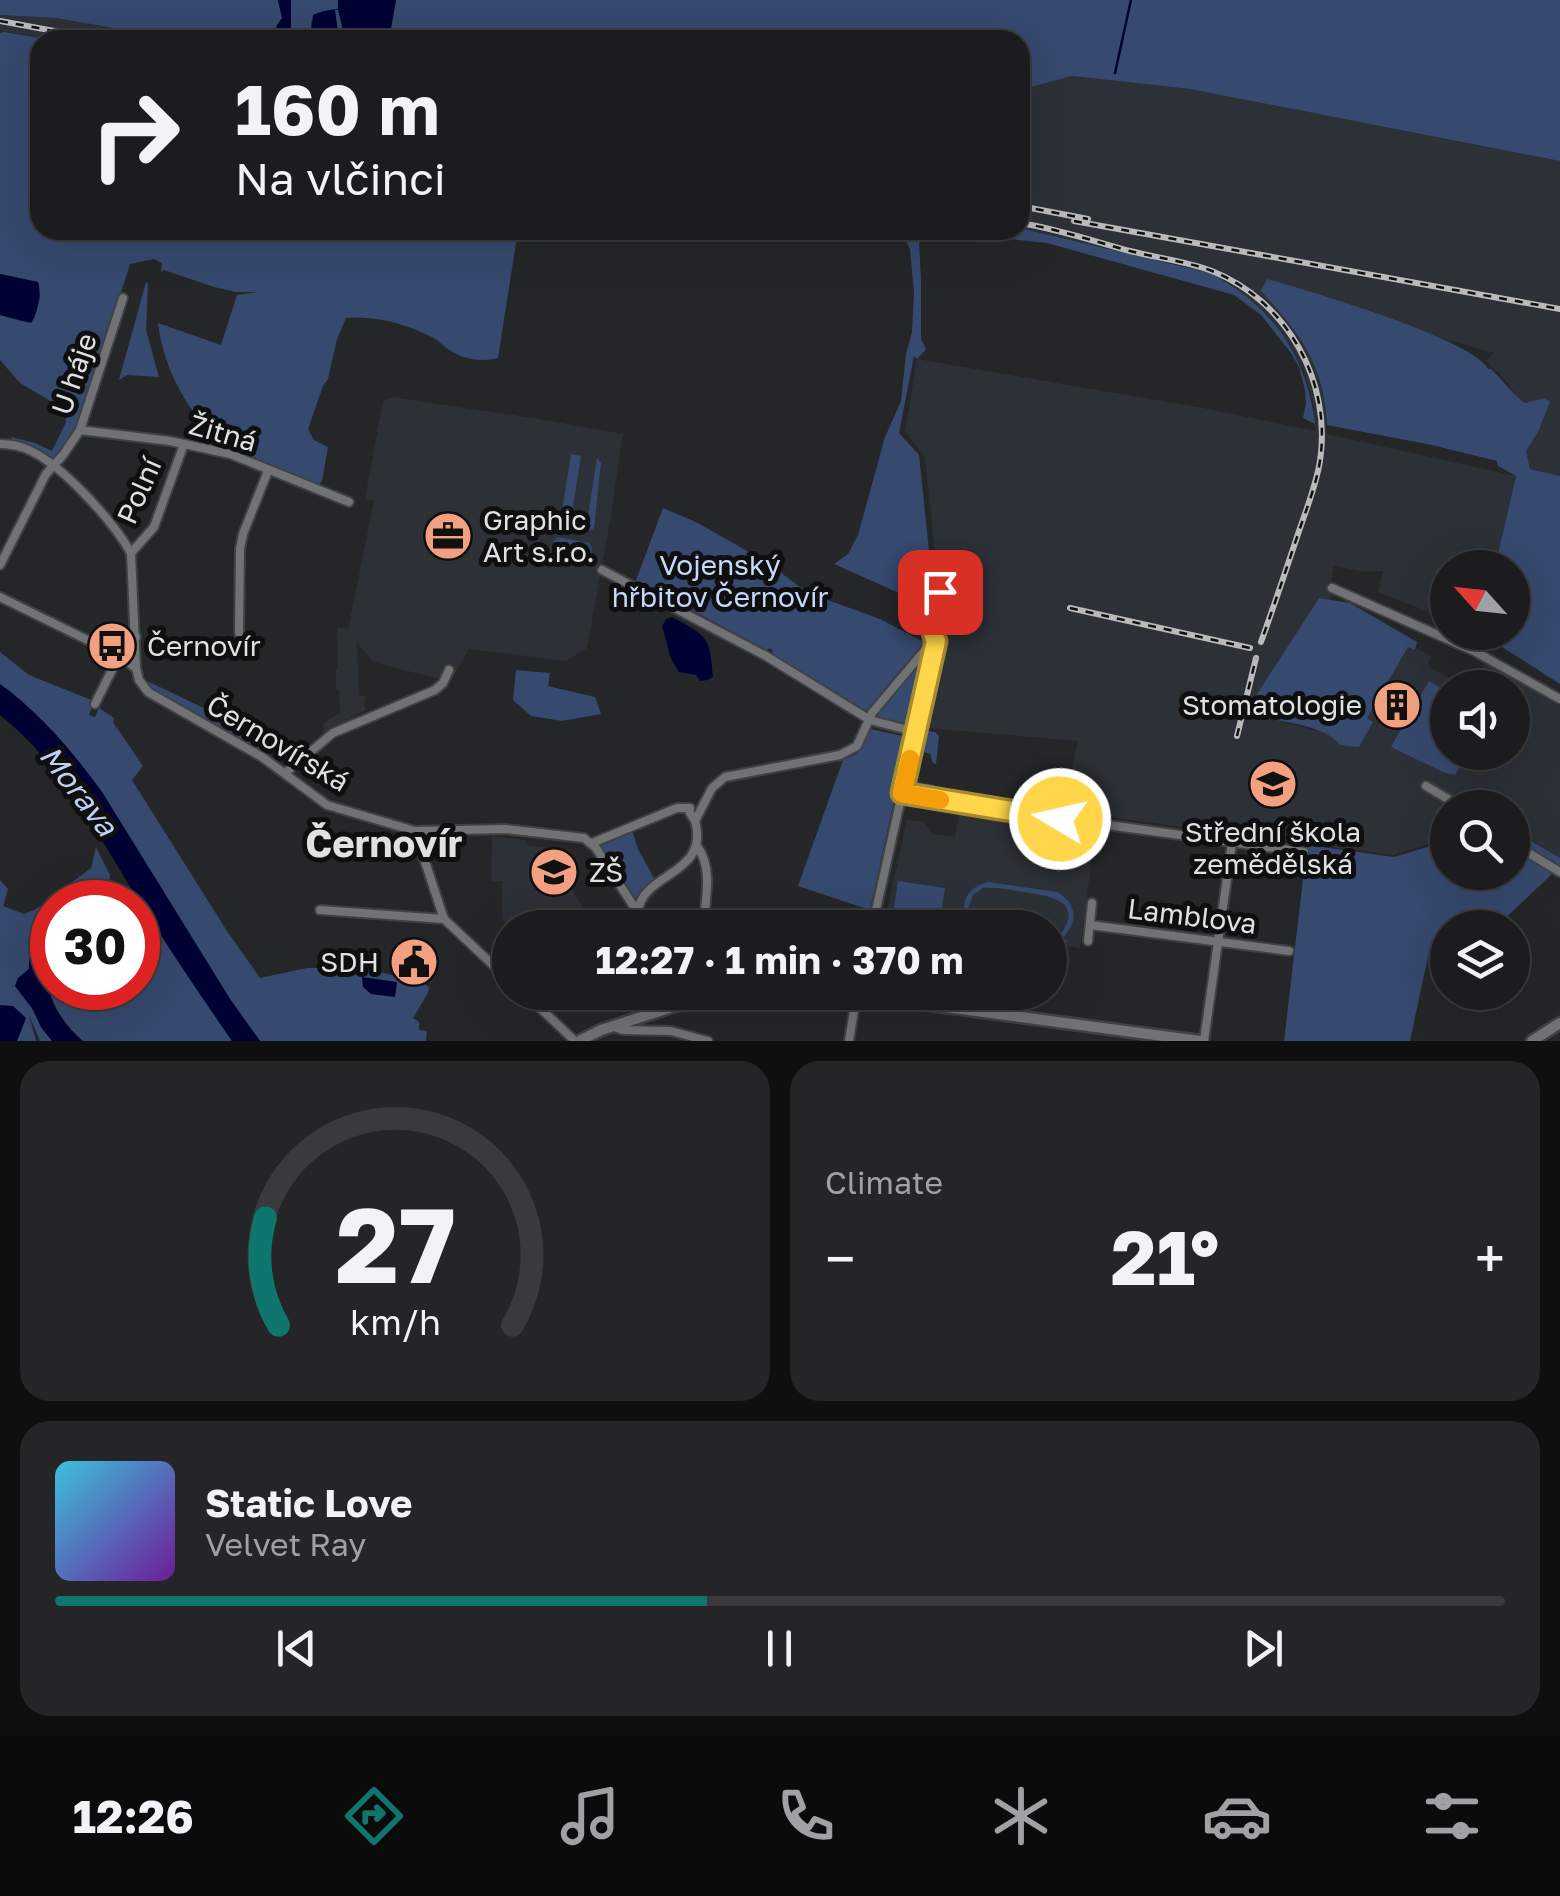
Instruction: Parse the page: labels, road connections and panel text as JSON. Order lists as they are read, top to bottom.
{
  "streets": {
    "street": [
      "U háje",
      "Žitná",
      "Polní",
      "Černovírská",
      "Lamblova"
    ]
  },
  "crossings": [
    ["U háje", "Žitná"],
    ["Žitná", "Polní"]
  ],
  "districts": ["Černovír"],
  "water": ["Morava"],
  "parks": ["Vojenský hřbitov Černovír"],
  "places": {
    "office": ["Graphic Art s.r.o."],
    "bus stop": ["Černovír"],
    "building": ["Stomatologie"],
    "school or university": ["Střední škola zemědělská", "ZŠ"],
    "public building": ["SDH"]
  },
  "north": "top left",
  "page": {
    "turn": ["160 m", "Na vlčinci"],
    "limit": "30",
    "trip": "12:27 · 1 min · 370 m",
    "tile": "Climate",
    "heat": ["−", "21°", "+"],
    "song": ["Static Love", "Velvet Ray"],
    "tabs": "12:26",
    "gauge": ["27", "km/h"]
  }
}
